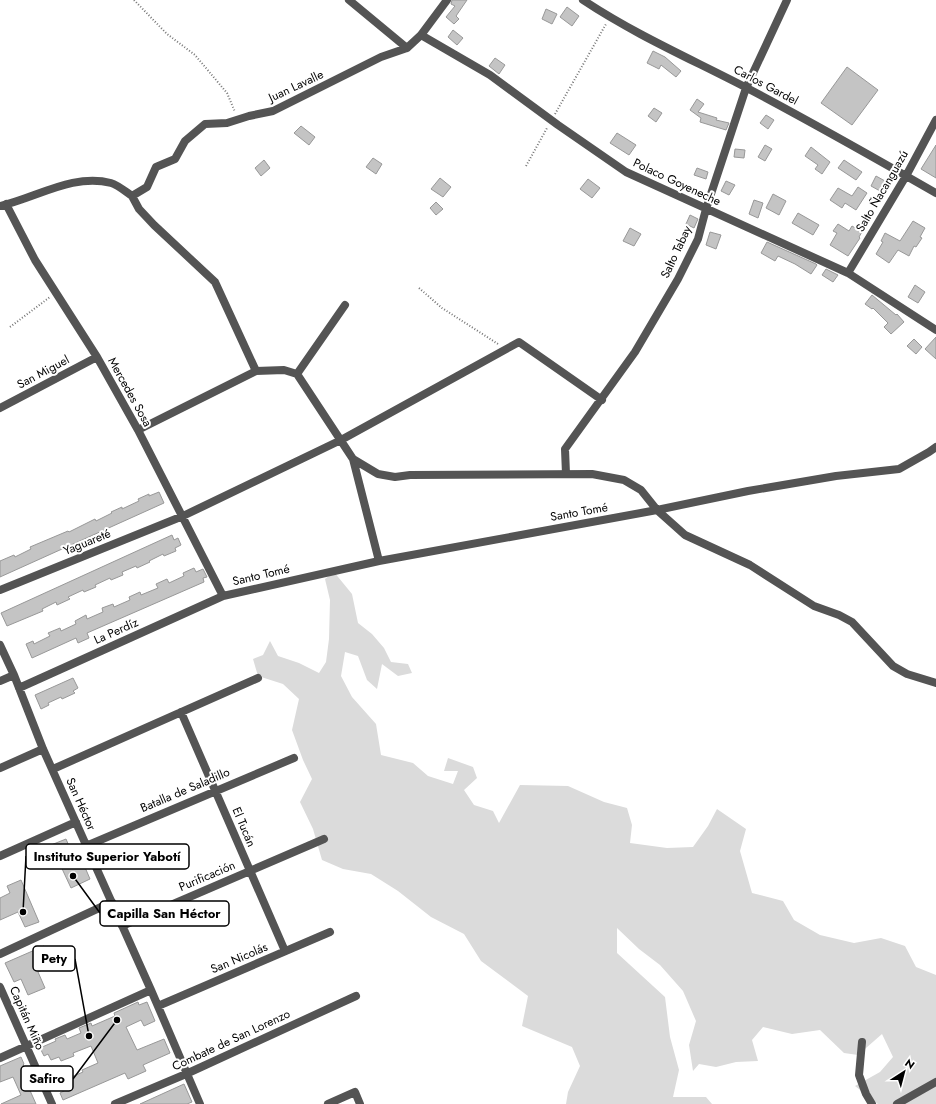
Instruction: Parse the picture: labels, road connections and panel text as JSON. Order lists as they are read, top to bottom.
{
  "streets": {
    "street": [
      "Carlos Gardel",
      "Juan Lavalle",
      "Polaco Goyeneche",
      "Salto Ñacanguazú",
      "Salto Tabay",
      "San Miguel",
      "Mercedes Sosa",
      "Santo Tomé",
      "Yaguareté",
      "La Perdíz",
      "Batalla de Saladillo",
      "San Héctor",
      "El Tucán",
      "Purificación",
      "San Nicolás",
      "Capitán Miño",
      "Combate de San Lorenzo"
    ]
  },
  "crossings": [
    ["Carlos Gardel", "Salto Ñacanguazú"],
    ["Carlos Gardel", "Salto Tabay"],
    ["Juan Lavalle", "Polaco Goyeneche"],
    ["Polaco Goyeneche", "Salto Ñacanguazú"],
    ["Polaco Goyeneche", "Salto Tabay"],
    ["Salto Tabay", "Yaguareté"],
    ["San Miguel", "Mercedes Sosa"],
    ["Mercedes Sosa", "Santo Tomé"],
    ["Mercedes Sosa", "Yaguareté"],
    ["Mercedes Sosa", "La Perdíz"],
    ["Santo Tomé", "La Perdíz"],
    ["La Perdíz", "San Héctor"],
    ["Batalla de Saladillo", "San Héctor"],
    ["Batalla de Saladillo", "El Tucán"],
    ["San Héctor", "Purificación"],
    ["San Héctor", "San Nicolás"],
    ["San Héctor", "Combate de San Lorenzo"],
    ["El Tucán", "Purificación"],
    ["El Tucán", "San Nicolás"]
  ],
  "places": [
    "Capilla San Héctor",
    "Instituto Superior Yabotí",
    "Safiro",
    "Pety"
  ],
  "north": "top right"
}
